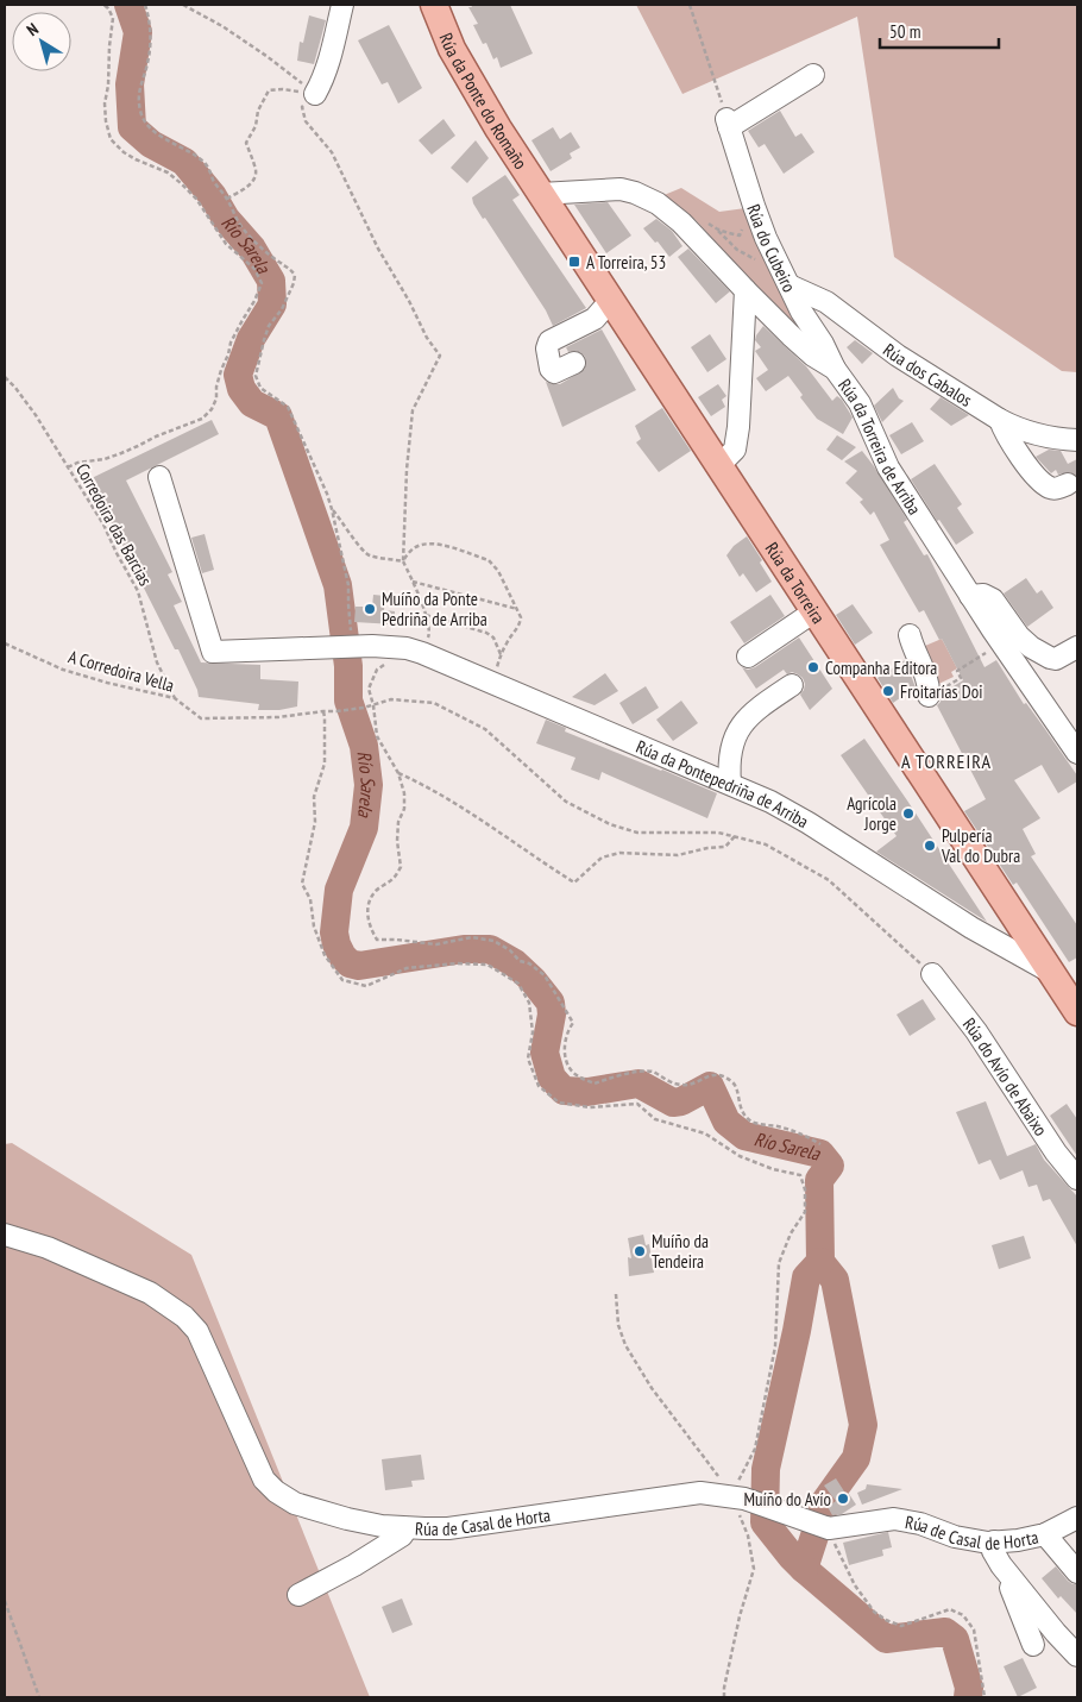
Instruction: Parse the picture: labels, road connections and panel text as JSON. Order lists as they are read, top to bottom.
{
  "streets": {
    "main road": ["Rúa da Ponte do Romaño", "Rúa da Torreira"],
    "street": [
      "Rúa do Cubeiro",
      "Rúa dos Cabalos",
      "Rúa da Torreira de Arriba",
      "Rúa da Pontepedriña de Arriba",
      "Rúa do Avío de Abaixo",
      "Rúa de Casal de Horta"
    ],
    "path": ["Corredoira das Barcias", "A Corredoira Vella"]
  },
  "crossings": [
    ["Rúa da Ponte do Romaño", "Rúa da Torreira de Arriba"],
    ["Rúa da Ponte do Romaño", "Rúa da Torreira"],
    ["Rúa do Cubeiro", "Rúa dos Cabalos"],
    ["Rúa do Cubeiro", "Rúa da Torreira de Arriba"],
    ["Rúa da Torreira de Arriba", "Rúa da Torreira"],
    ["Corredoira das Barcias", "A Corredoira Vella"],
    ["Rúa da Torreira", "Rúa da Pontepedriña de Arriba"]
  ],
  "districts": ["A TORREIRA"],
  "water": ["Río Sarela"],
  "places": {
    "transit": ["A Torreira, 53"],
    "other": [
      "Muíño da Ponte Pedriña de Arriba",
      "Companha Editora",
      "Froitarías Doi",
      "Agrícola Jorge",
      "Pulpería Val do Dubra",
      "Muíño da Tendeira",
      "Muíño do Avío"
    ]
  },
  "scale_bar": "50 m",
  "north": "top left"
}
